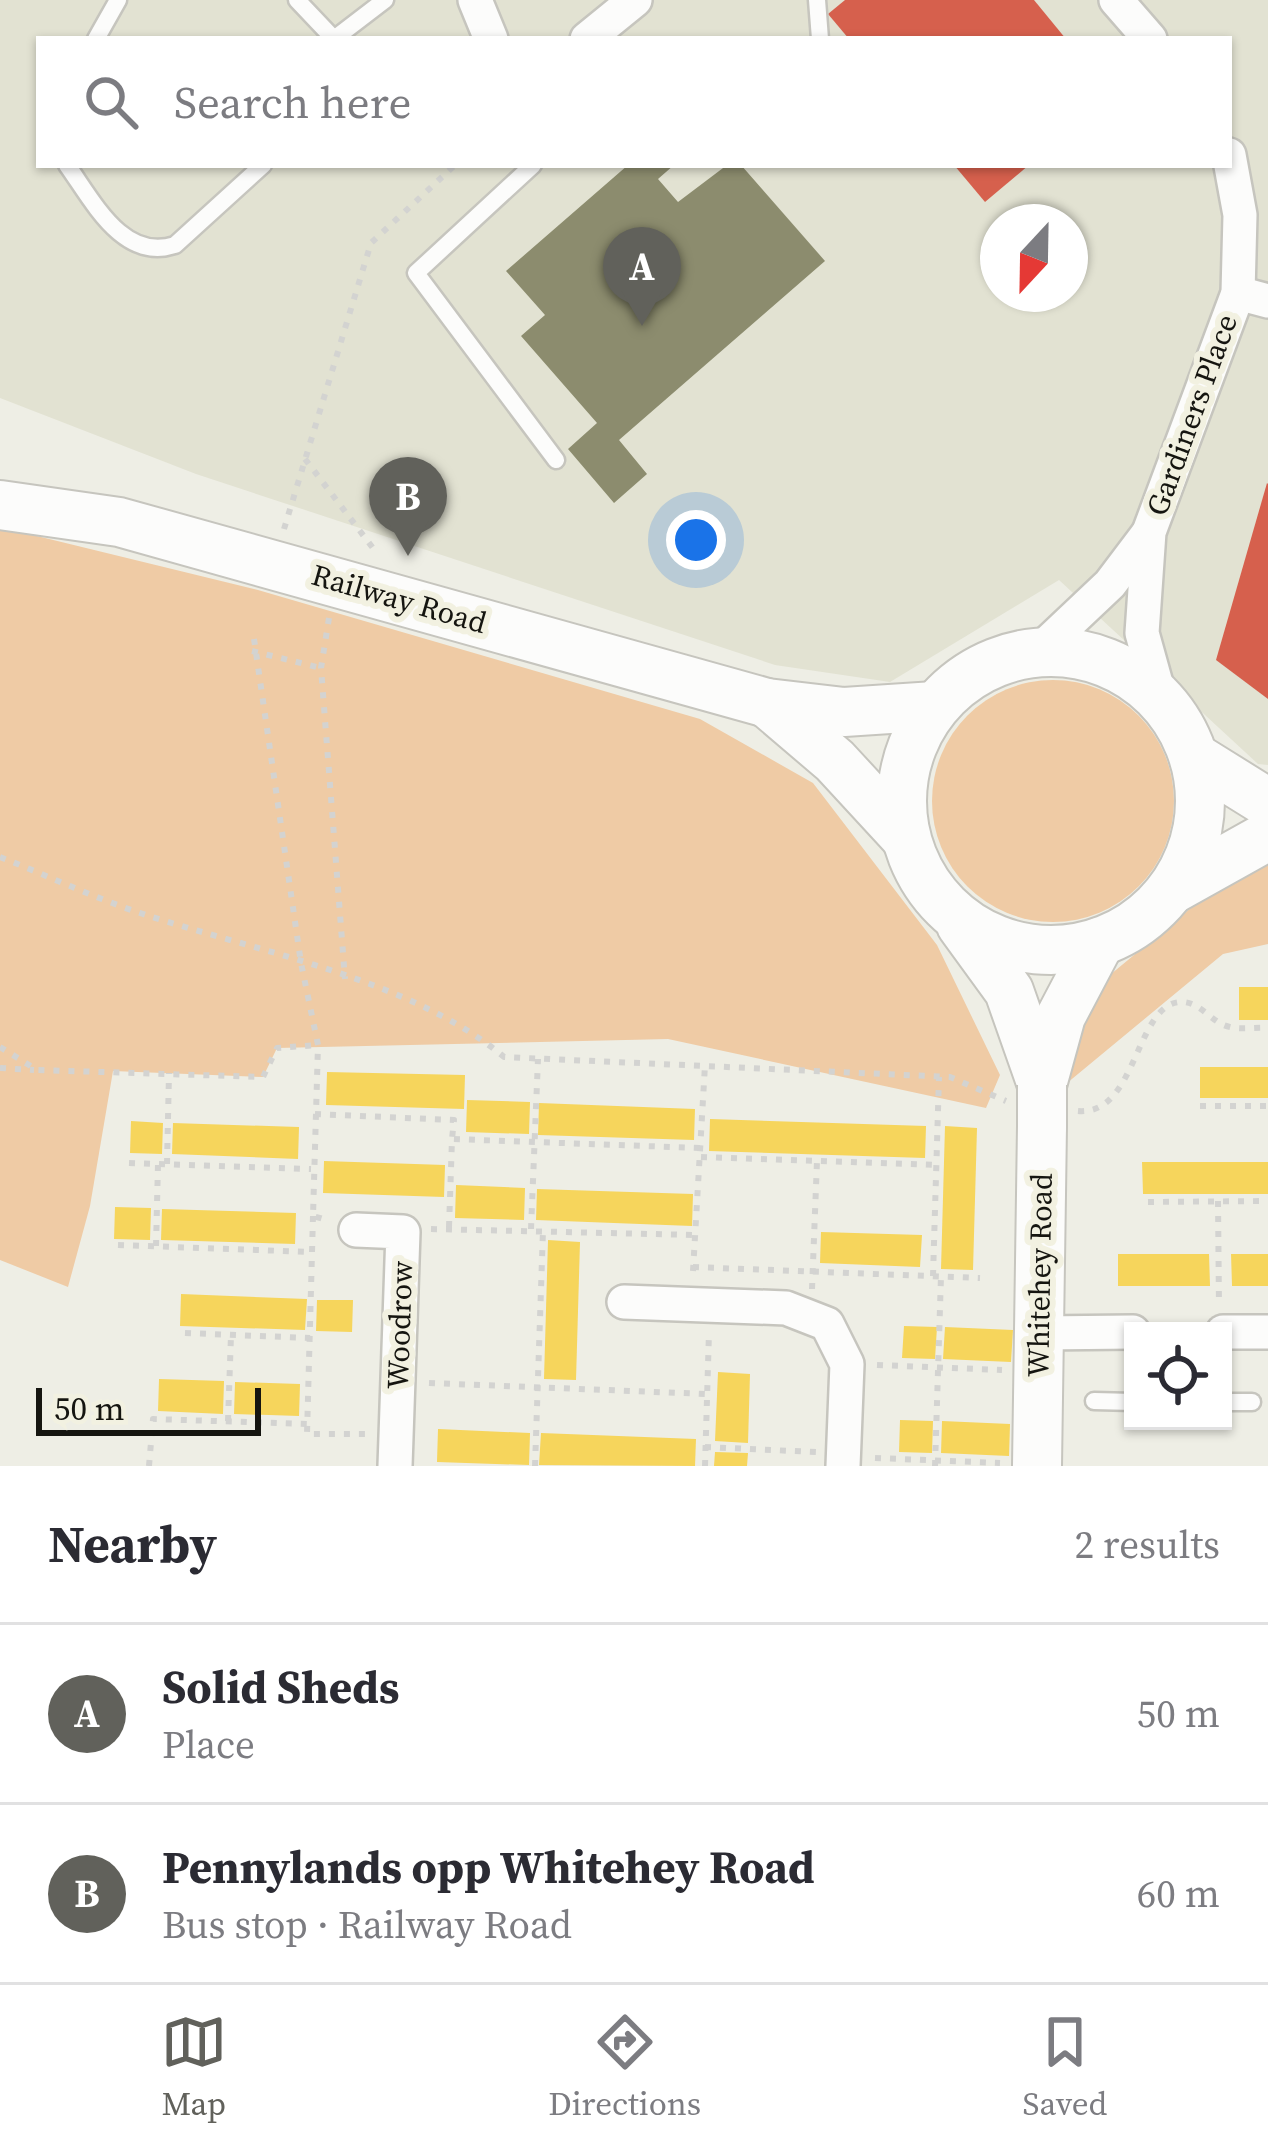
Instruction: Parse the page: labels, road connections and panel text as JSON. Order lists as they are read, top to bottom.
{
  "streets": {
    "main road": ["Railway Road", "Whitehey Road"],
    "street": ["Gardiners Place", "Woodrow"]
  },
  "crossings": [
    ["Gardiners Place", "Railway Road"]
  ],
  "scale_bar": "50 m",
  "north": "bottom",
  "page": {
    "search": "Search here",
    "pins": ["A", "B"],
    "scale": "50 m",
    "heading": ["Nearby", "2 results"],
    "list": [
      {
        "mark": "A",
        "name": "Solid Sheds",
        "note": "Place",
        "value": "50 m"
      },
      {
        "mark": "B",
        "name": "Pennylands opp Whitehey Road",
        "note": "Bus stop · Railway Road",
        "value": "60 m"
      }
    ],
    "nav": ["Map", "Directions", "Saved"]
  }
}
